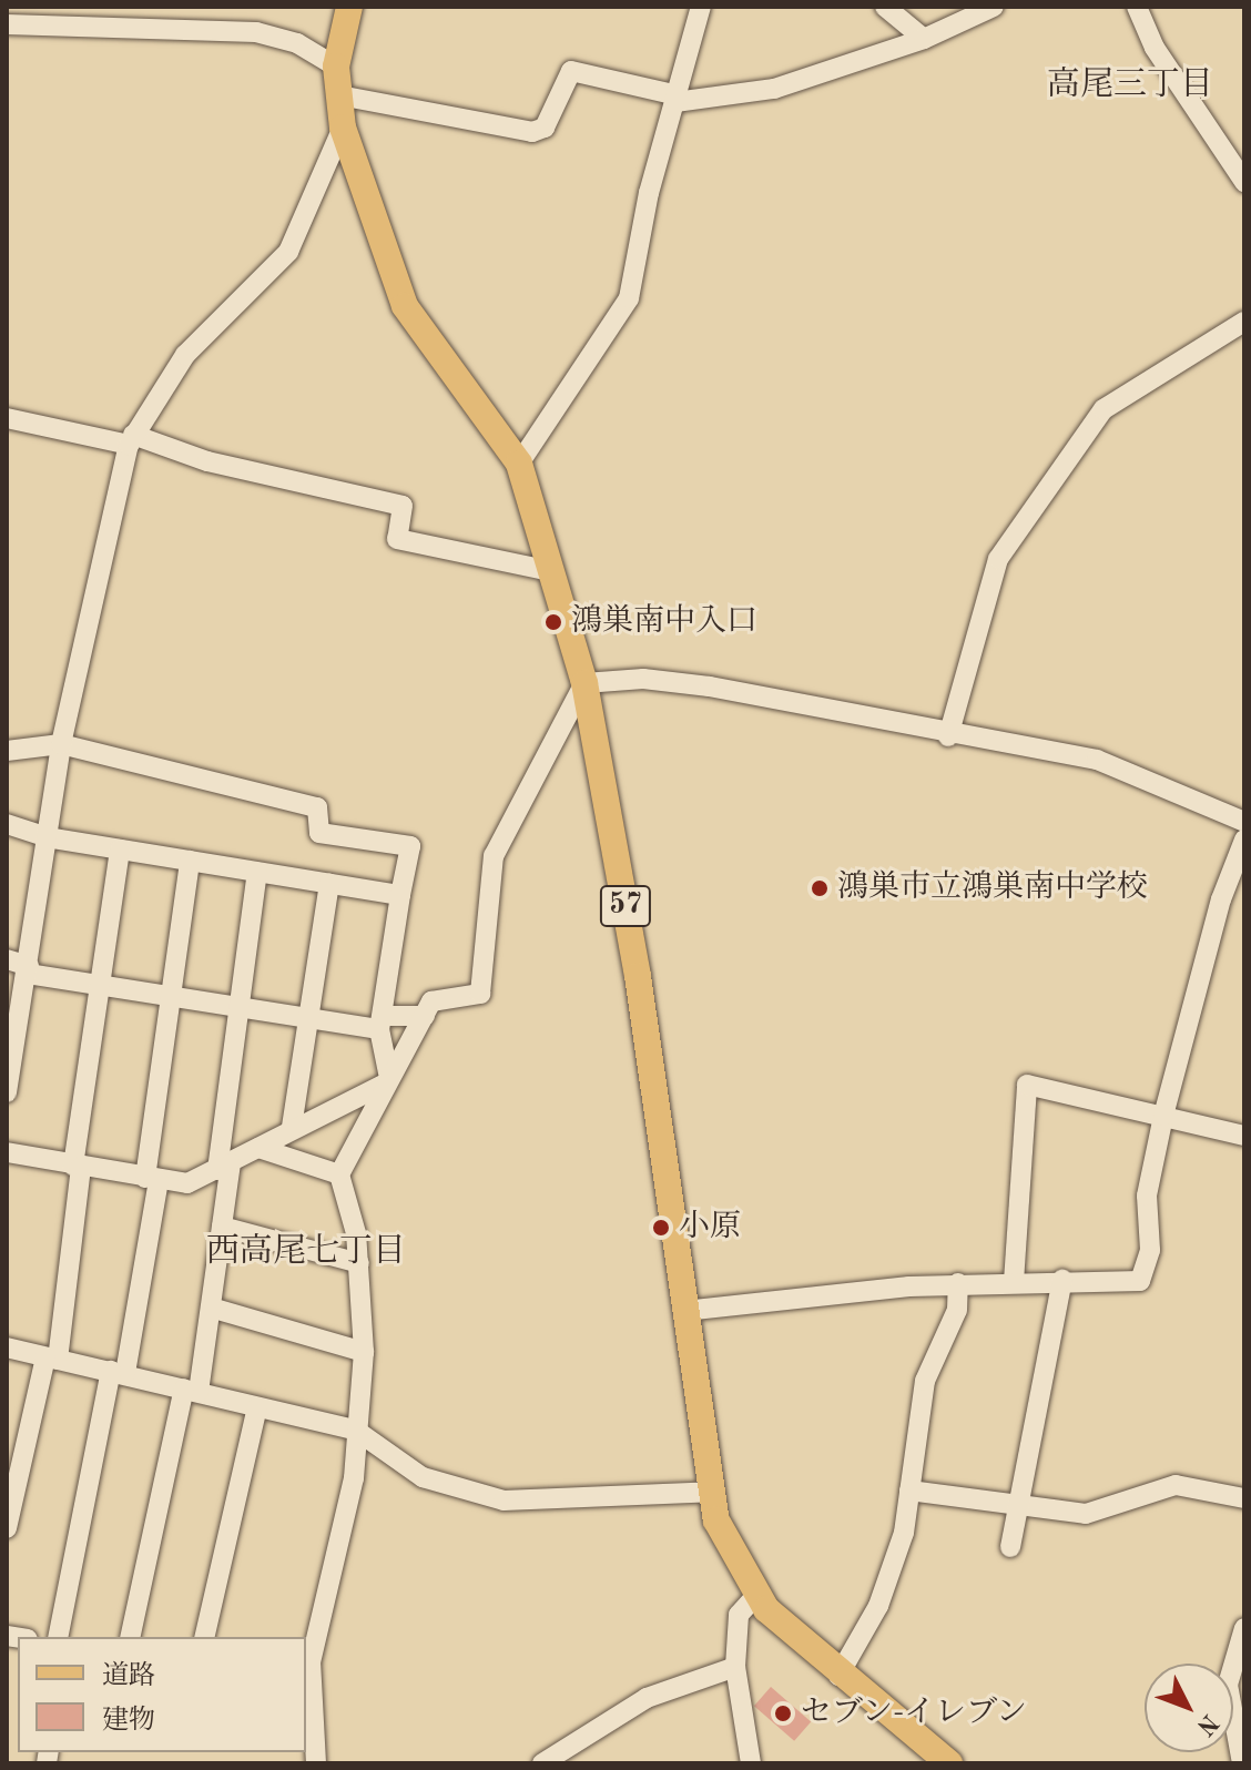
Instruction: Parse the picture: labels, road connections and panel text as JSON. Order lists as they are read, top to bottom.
{
  "streets": {
    "main road": ["57"]
  },
  "districts": ["高尾三丁目", "西高尾七丁目"],
  "places": [
    "鴻巣南中入口",
    "鴻巣市立鴻巣南中学校",
    "小原",
    "セブン-イレブン"
  ],
  "legend": ["道路", "建物"],
  "north": "bottom right"
}
